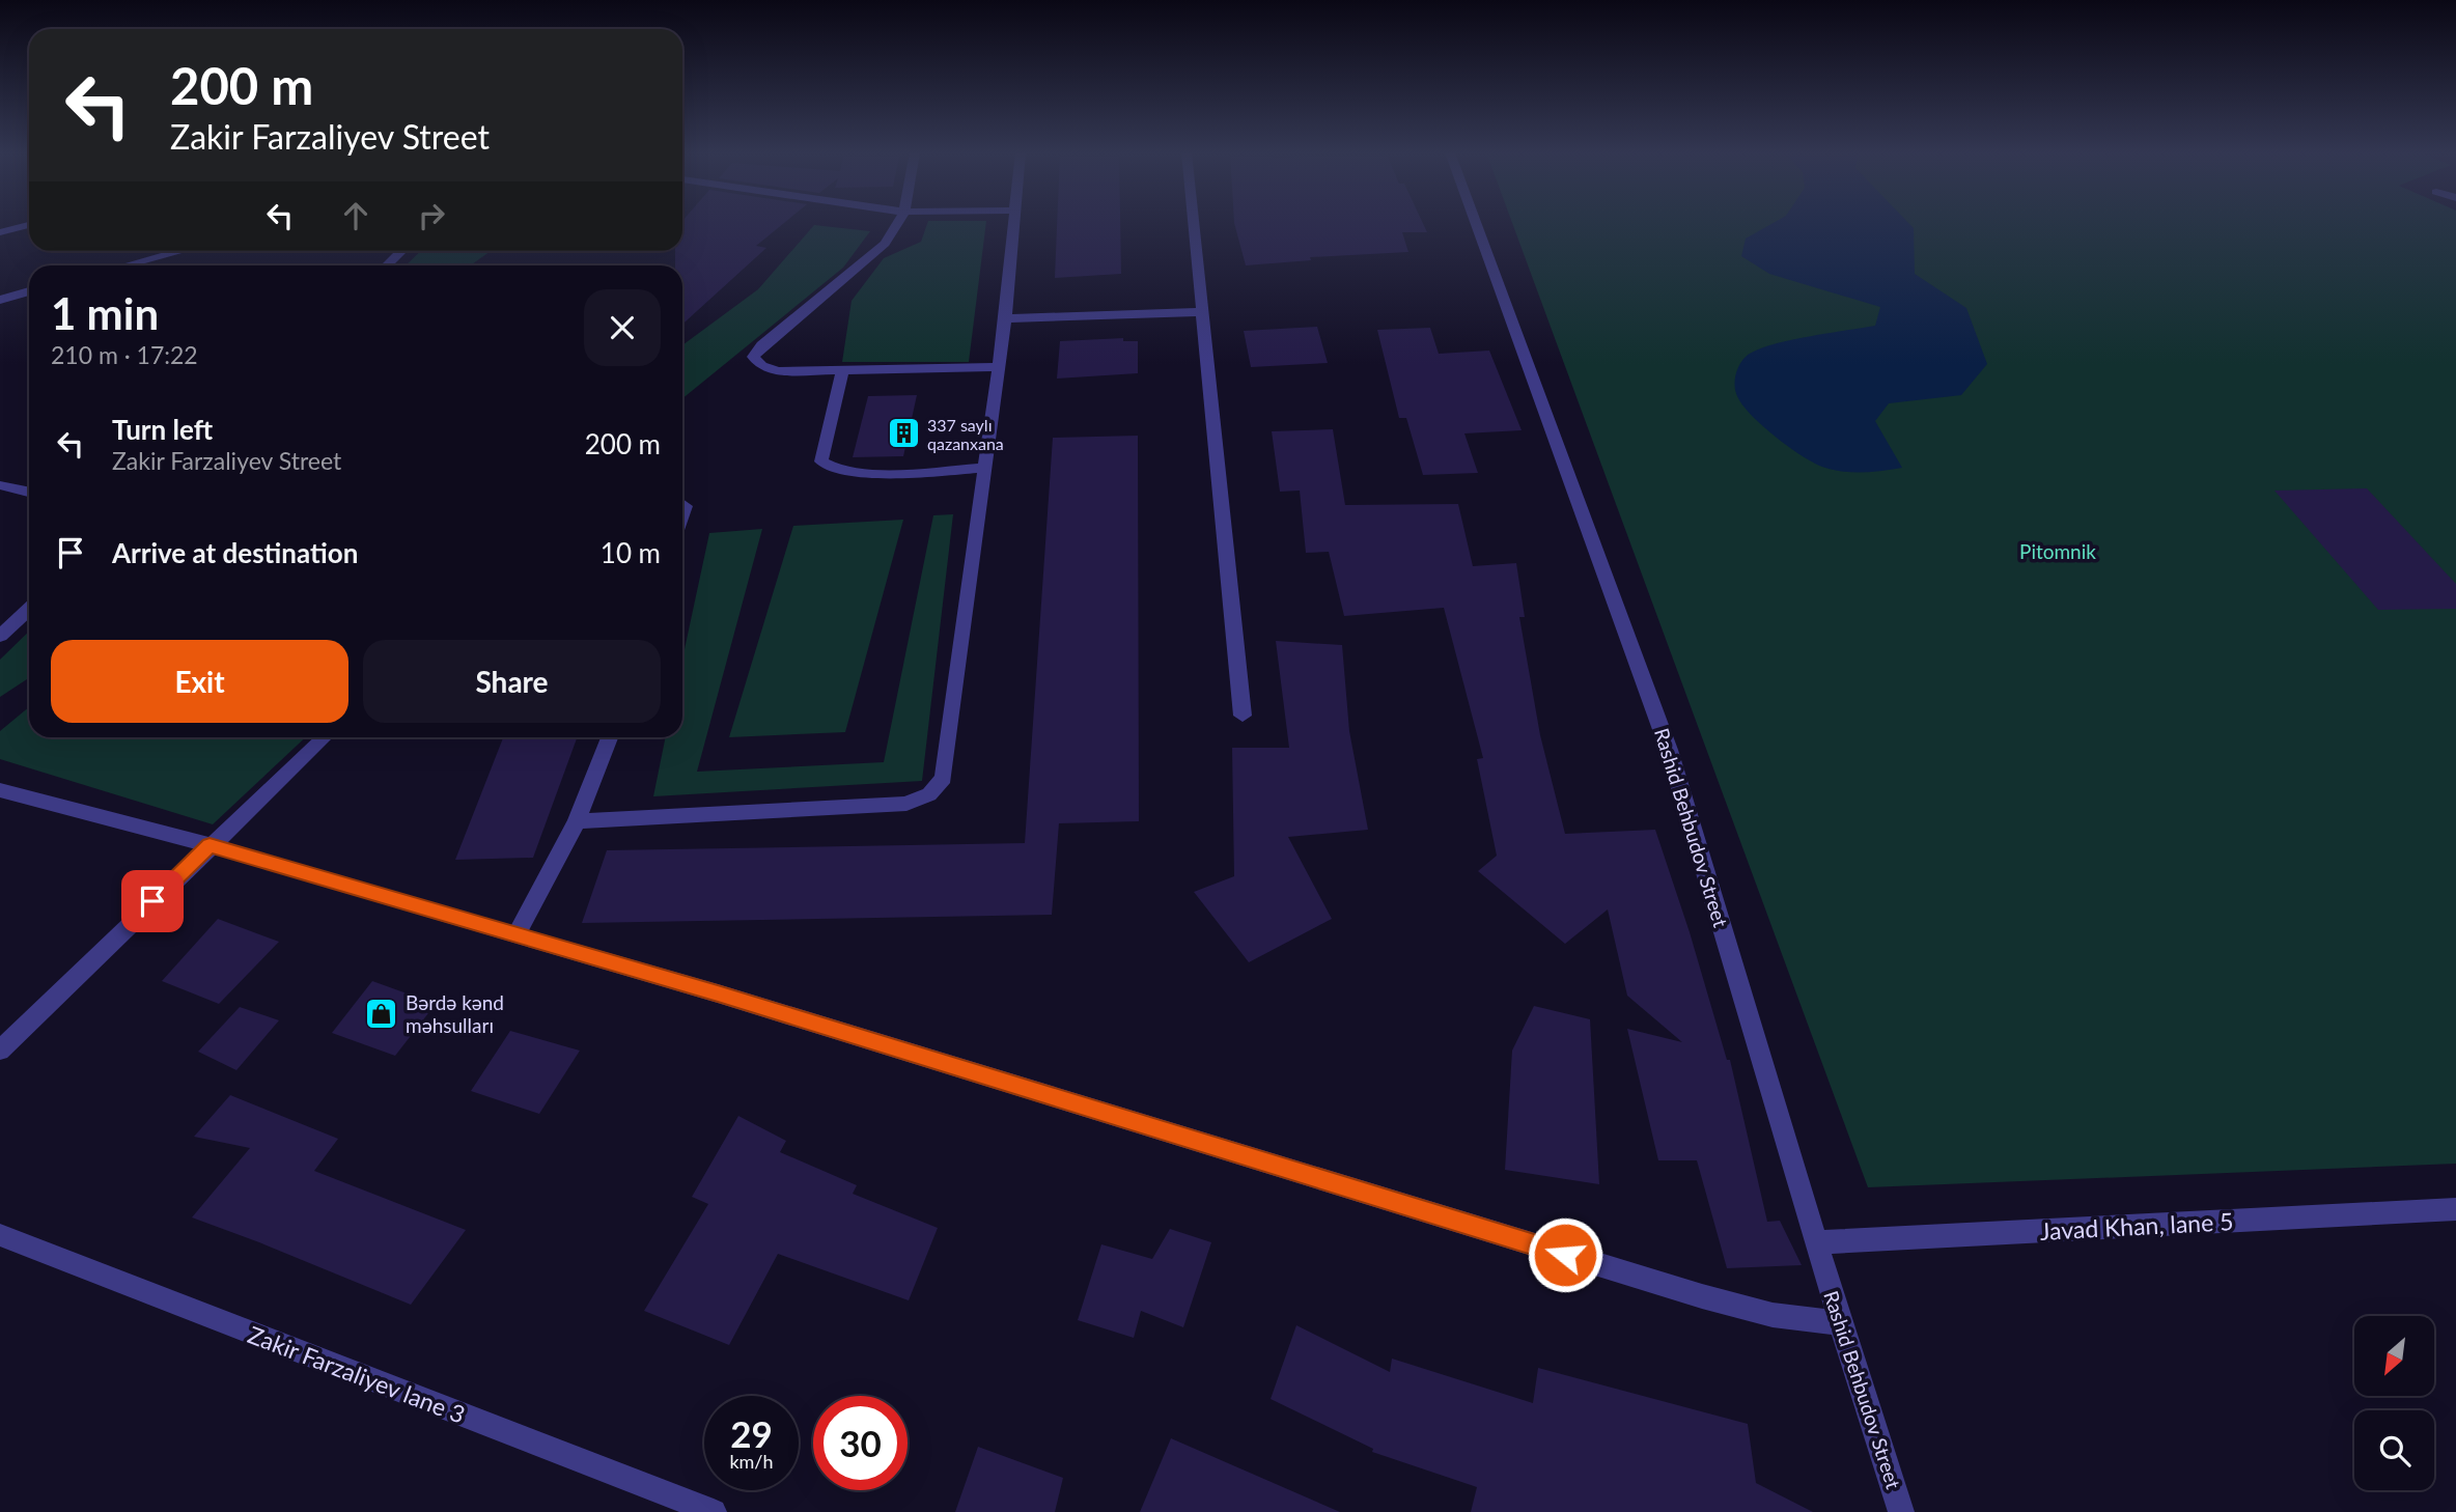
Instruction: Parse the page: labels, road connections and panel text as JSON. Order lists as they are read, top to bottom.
{
  "streets": {
    "street": ["Rashid Behbudov Street", "Javad Khan, lane 5", "Zakir Farzaliyev lane 3"]
  },
  "crossings": [
    ["Rashid Behbudov Street", "Javad Khan, lane 5"]
  ],
  "parks": ["Pitomnik"],
  "places": {
    "building": ["337 saylı qazanxana"],
    "shop": ["Bərdə kənd məhsulları"]
  },
  "north": "bottom left",
  "page": {
    "turn": ["200 m", "Zakir Farzaliyev Street"],
    "heading": ["1 min", "210 m · 17:22"],
    "list": [
      {
        "name": "Turn left",
        "note": "Zakir Farzaliyev Street",
        "value": "200 m"
      },
      {
        "name": "Arrive at destination",
        "value": "10 m"
      }
    ],
    "buttons": ["Exit", "Share"],
    "speed": "29 km/h",
    "limit": "30"
  }
}
